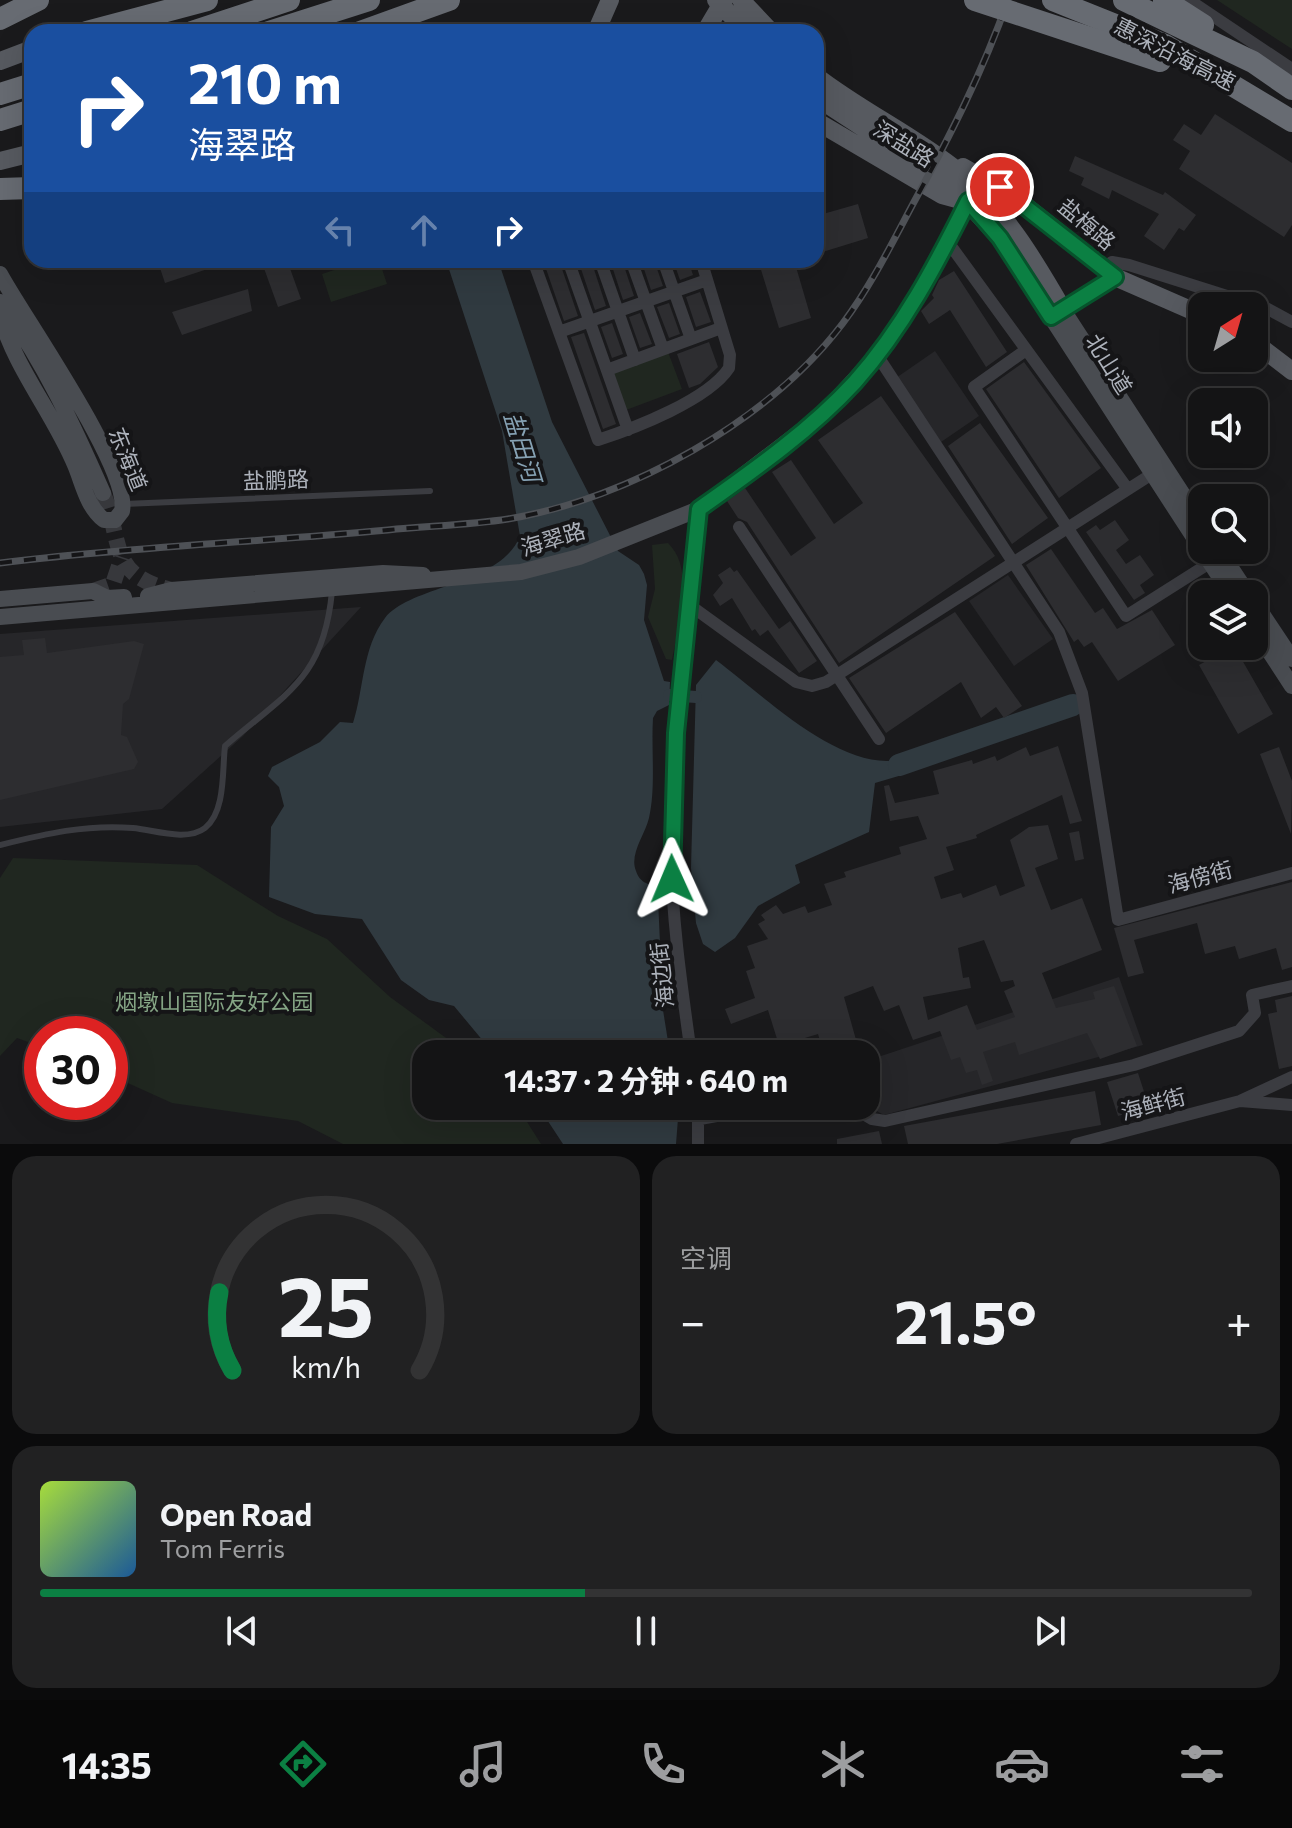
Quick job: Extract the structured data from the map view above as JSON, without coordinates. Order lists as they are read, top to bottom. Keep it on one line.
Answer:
{"streets":{"highway":["惠深沿海高速"],"main road":["深盐路","盐梅路","北山道"],"street":["东海道","海翠路","海傍街","海边街","海鲜街"],"lane":["盐鹏路"]},"crossings":[["深盐路","北山道"],["深盐路","海翠路"],["盐梅路","北山道"],["北山道","海翠路"],["东海道","盐鹏路"],["海翠路","海边街"]],"water":["盐田河"],"parks":["烟墩山国际友好公园"],"north":"top right","page":{"turn":["210 m","海翠路"],"limit":"30","trip":"14:37 · 2 分钟 · 640 m","tile":"空调","heat":["−","21.5°","+"],"song":["Open Road","Tom Ferris"],"tabs":"14:35","gauge":["25","km/h"]}}
